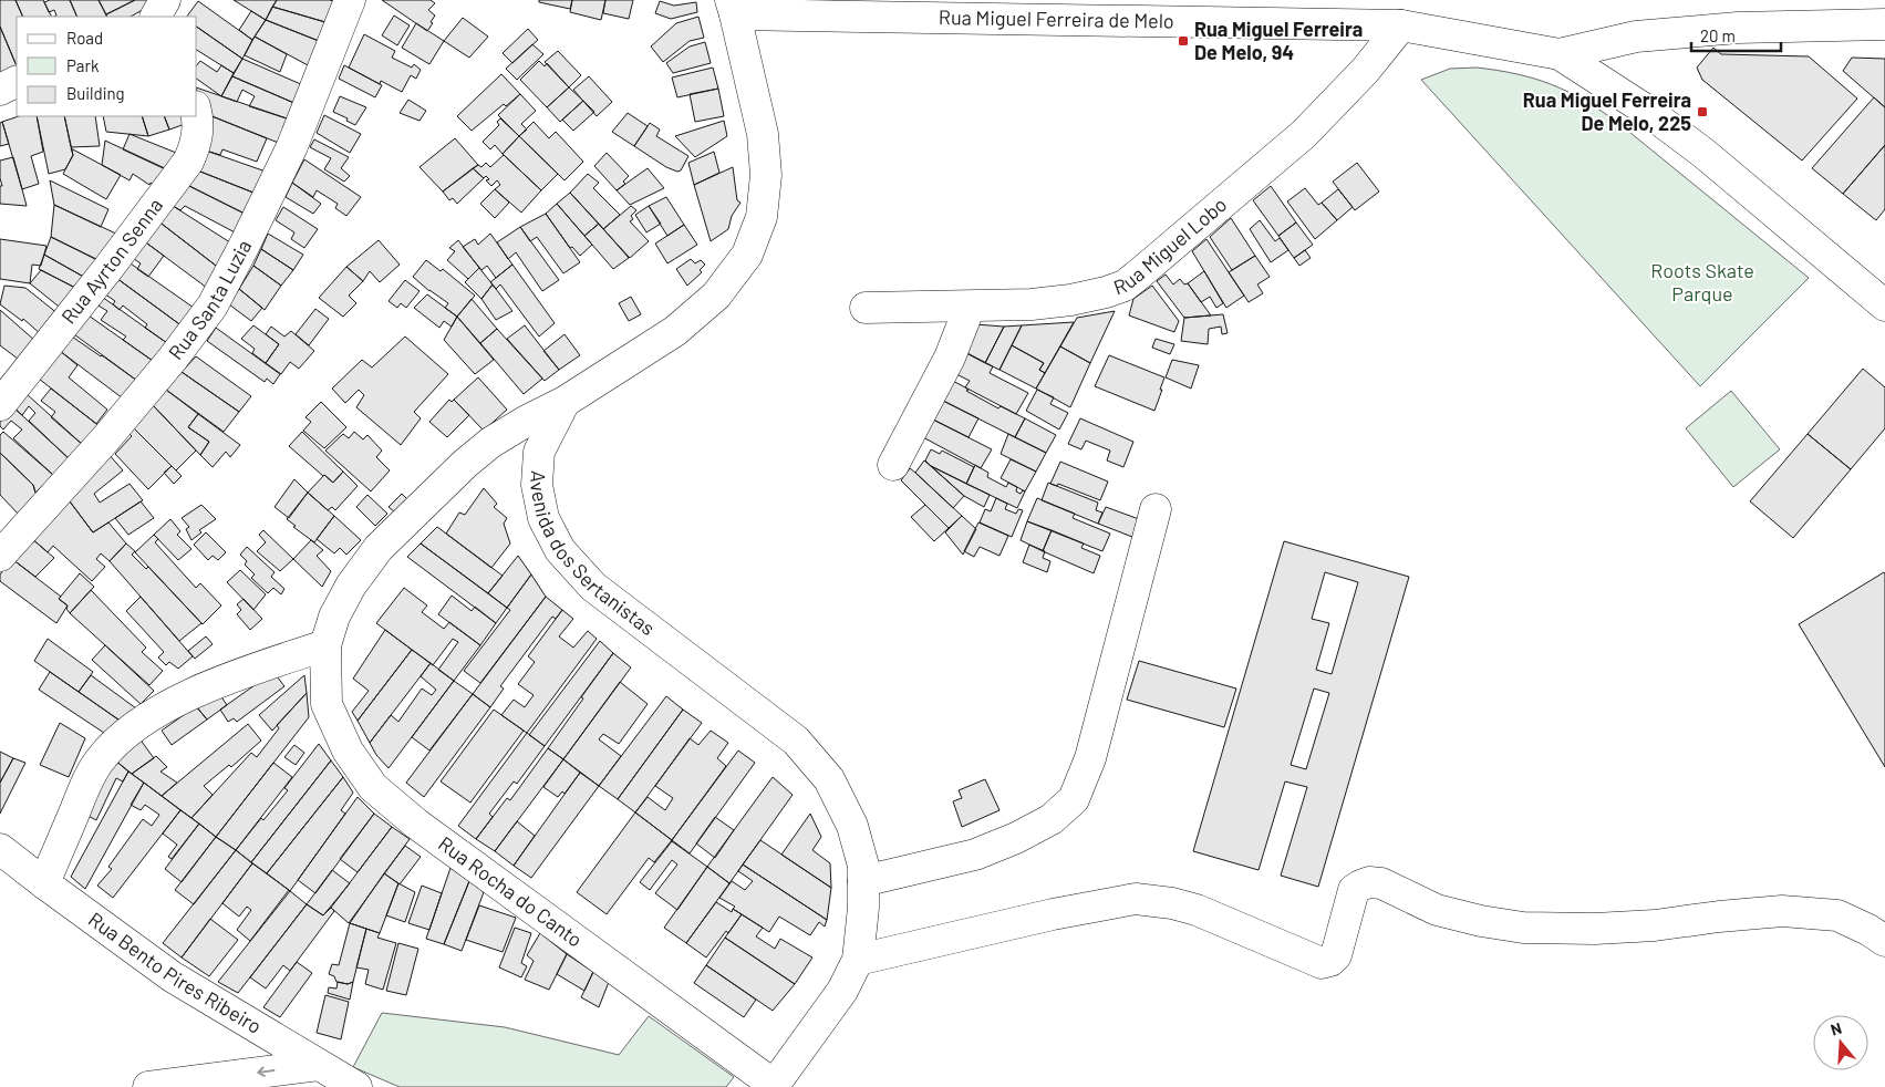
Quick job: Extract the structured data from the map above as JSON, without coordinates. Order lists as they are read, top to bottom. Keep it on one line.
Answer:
{"streets":{"street":["Rua Miguel Ferreira de Melo","Rua Miguel Lobo","Rua Ayrton Senna","Rua Santa Luzia","Avenida dos Sertanistas","Rua Rocha do Canto","Rua Bento Pires Ribeiro"]},"crossings":[["Rua Miguel Ferreira de Melo","Rua Miguel Lobo"],["Avenida dos Sertanistas","Rua Rocha do Canto"]],"parks":["Roots Skate Parque"],"places":{"transit":["Rua Miguel Ferreira De Melo, 94","Rua Miguel Ferreira De Melo, 225"]},"legend":["Road","Park","Building"],"scale_bar":"20 m","north":"top"}
